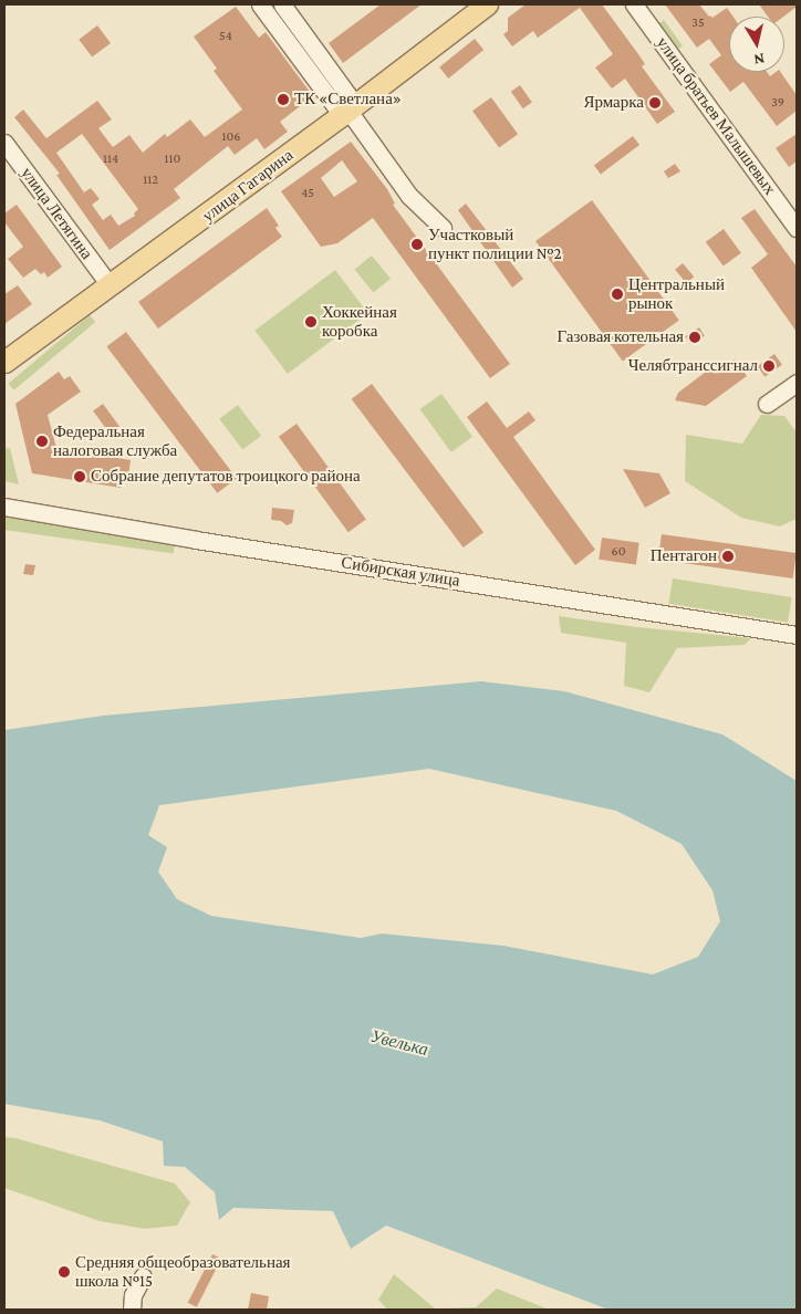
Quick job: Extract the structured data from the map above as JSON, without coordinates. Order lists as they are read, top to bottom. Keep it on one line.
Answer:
{"streets":{"main road":["улица Гагарина"],"street":["улица братьев Малышевых","улица Летягина","Сибирская улица"]},"crossings":[["улица Гагарина","улица Летягина"]],"water":["Увелька"],"places":["ТК «Светлана»","Ярмарка","Участковый пункт полиции №2","Центральный рынок","Хоккейная коробка","Газовая котельная","Челябтранссигнал","Федеральная налоговая служба","Собрание депутатов троицкого района","Пентагон","Средняя общеобразовательная школа №15"],"house_numbers":["35","54","39","106","114","110","112","45","60"],"north":"bottom"}
